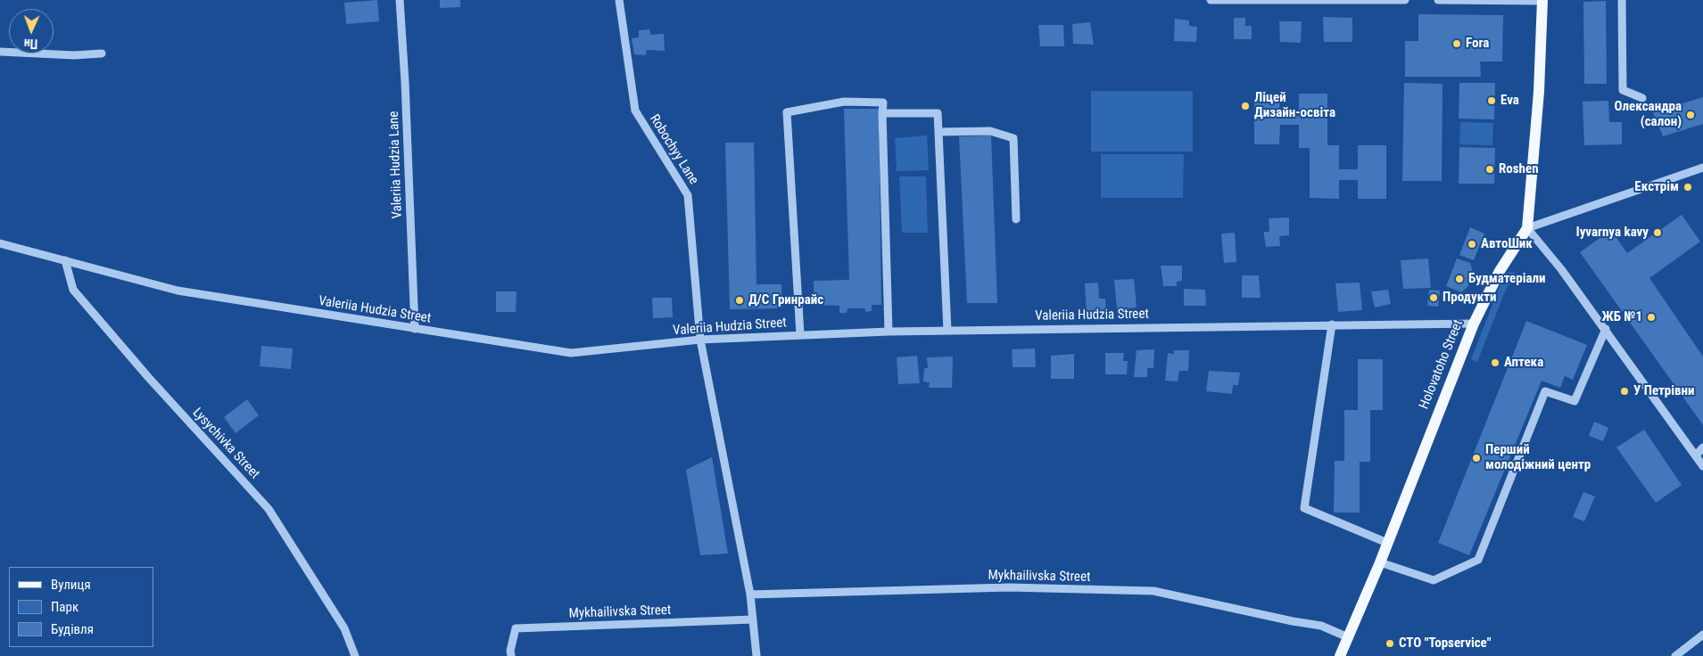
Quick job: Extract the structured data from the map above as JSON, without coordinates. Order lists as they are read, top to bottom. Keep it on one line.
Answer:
{"streets":{"main road":["Holovatoho Street"],"street":["Robochyy Lane","Valeriia Hudzia Lane","Valeriia Hudzia Street","Lysychivka Street","Mykhailivska Street"]},"crossings":[["Robochyy Lane","Valeriia Hudzia Street"],["Robochyy Lane","Mykhailivska Street"],["Valeriia Hudzia Lane","Valeriia Hudzia Street"],["Valeriia Hudzia Street","Holovatoho Street"],["Valeriia Hudzia Street","Lysychivka Street"],["Holovatoho Street","Mykhailivska Street"]],"places":["Fora","Eva","Ліцей Дизайн-освіта","Олександра (салон)","Roshen","Екстрім","lyvarnya kavy","АвтоШик","Будматеріали","Продукти","Д/С Гринрайс","ЖБ №1","Аптека","У Петрівни","Перший молодіжний центр","СТО \"Topservice\""],"legend":["Вулиця","Парк","Будівля"],"north":"bottom"}
